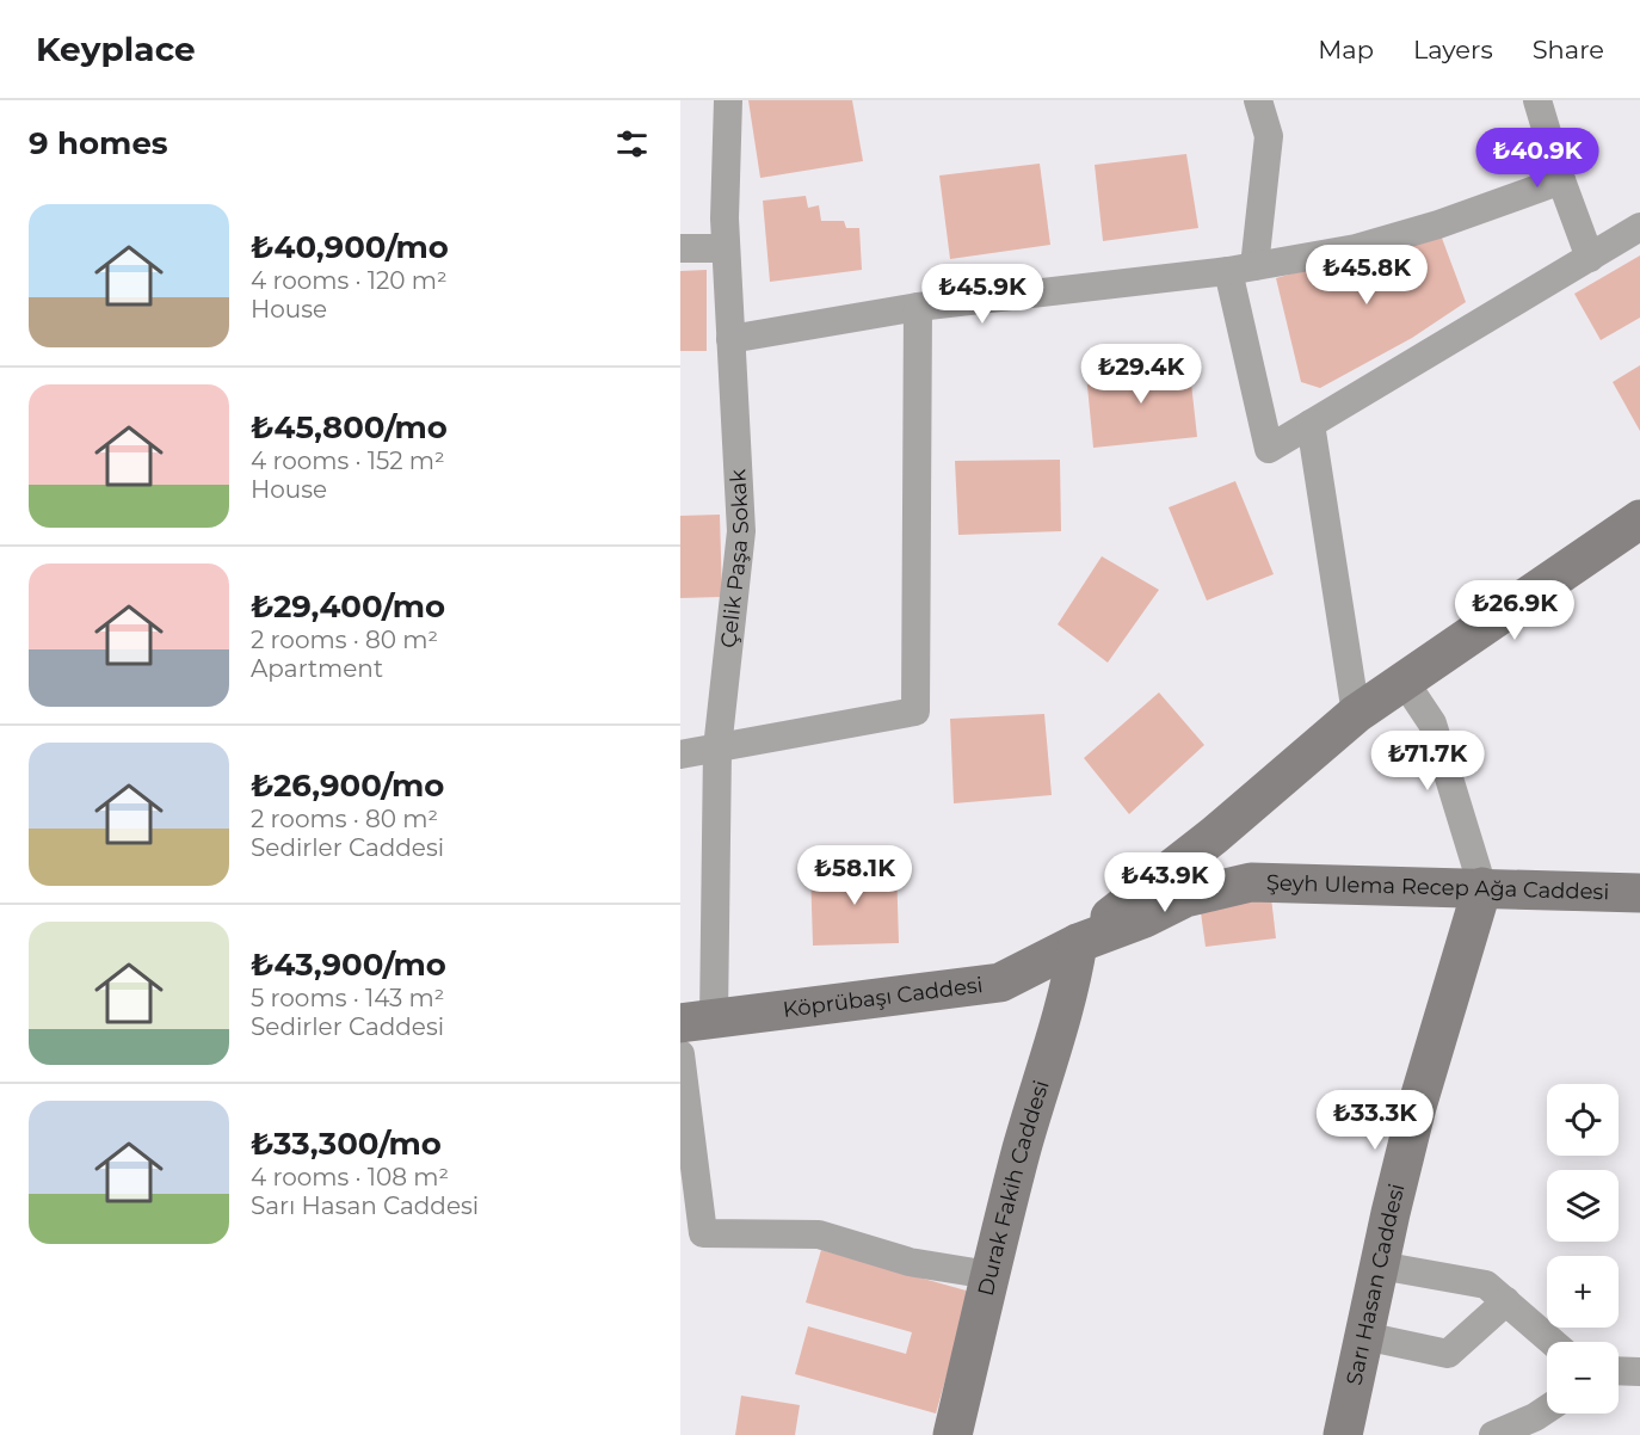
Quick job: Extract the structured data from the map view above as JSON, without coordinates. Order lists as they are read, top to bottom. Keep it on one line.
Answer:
{"streets":{"street":["Çelik Paşa Sokak","Şeyh Ulema Recep Ağa Caddesi","Köprübaşı Caddesi","Durak Fakih Caddesi","Sarı Hasan Caddesi"]},"crossings":[["Çelik Paşa Sokak","Köprübaşı Caddesi"],["Şeyh Ulema Recep Ağa Caddesi","Sarı Hasan Caddesi"],["Köprübaşı Caddesi","Durak Fakih Caddesi"]],"page":{"header":"Keyplace","nav":["Map","Layers","Share"],"heading":"9 homes","price":["₺40.9K","₺45.8K","₺45.9K","₺29.4K","₺26.9K","₺71.7K","₺58.1K","₺43.9K","₺33.3K"],"list":[{"name":"₺40,900/mo","note":"4 rooms · 120 m² · House"},{"name":"₺45,800/mo","note":"4 rooms · 152 m² · House"},{"name":"₺29,400/mo","note":"2 rooms · 80 m² · Apartment"},{"name":"₺26,900/mo","note":"2 rooms · 80 m² · Sedirler Caddesi"},{"name":"₺43,900/mo","note":"5 rooms · 143 m² · Sedirler Caddesi"},{"name":"₺33,300/mo","note":"4 rooms · 108 m² · Sarı Hasan Caddesi"}],"map_buttons":["+","−"]}}
